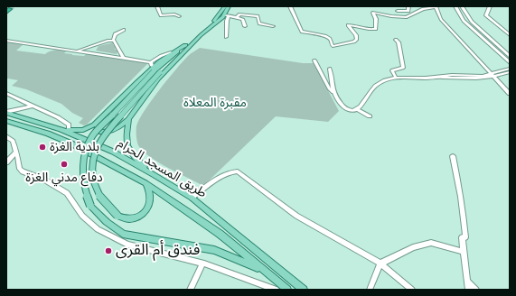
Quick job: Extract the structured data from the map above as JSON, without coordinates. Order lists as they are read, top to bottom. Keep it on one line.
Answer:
{"streets":{"main road":["طريق المسجد الحرام"]},"parks":["مقبرة المعلاة"],"places":["بلدية الغزة","دفاع مدني الغزة","فندق أم القرى"]}
